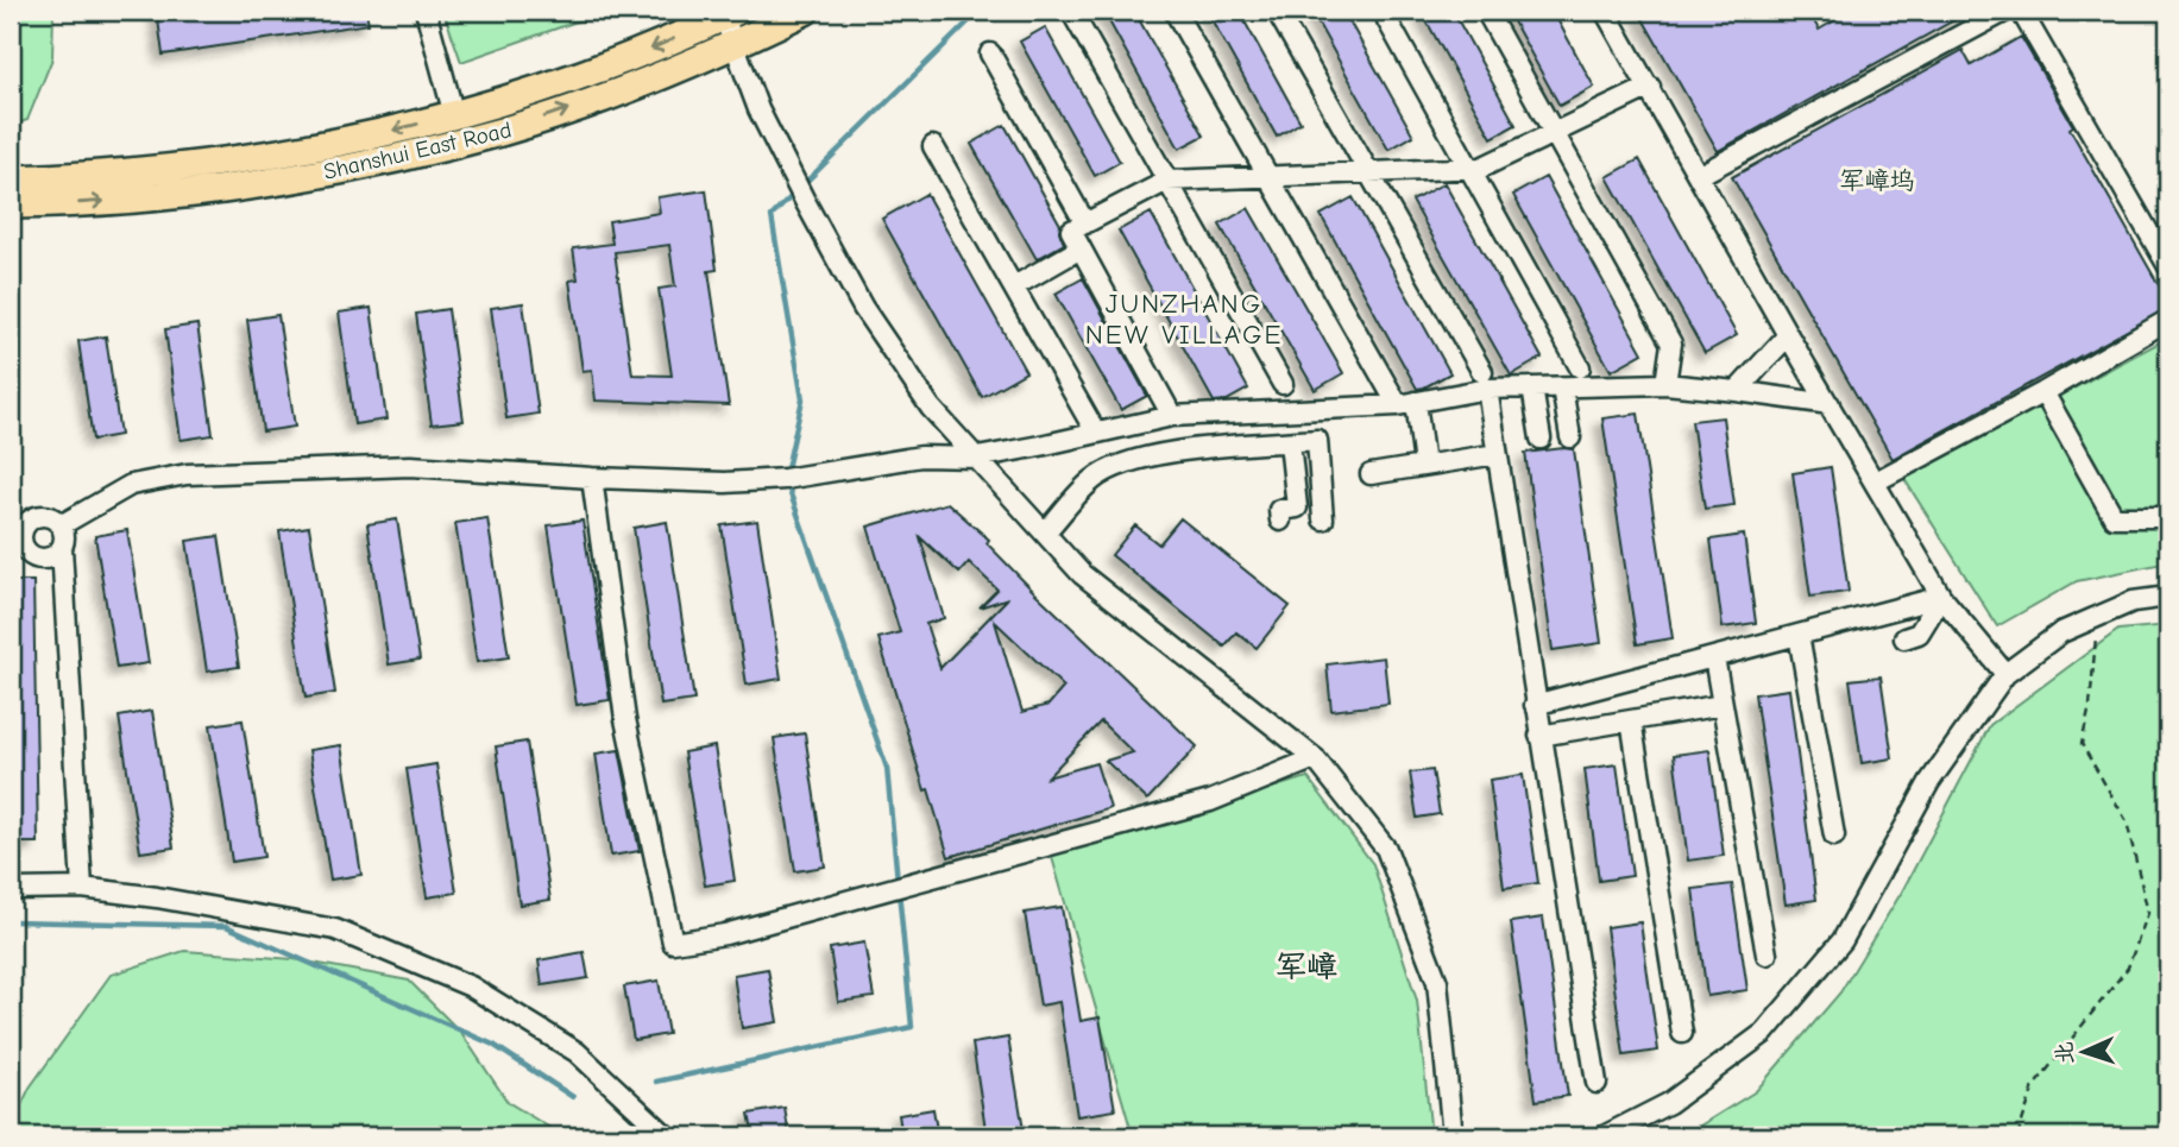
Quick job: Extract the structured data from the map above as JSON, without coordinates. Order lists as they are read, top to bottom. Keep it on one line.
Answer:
{"streets":{"highway":["Shanshui East Road"]},"districts":["军嶂坞","JUNZHANG NEW VILLAGE","军嶂"],"north":"left"}
